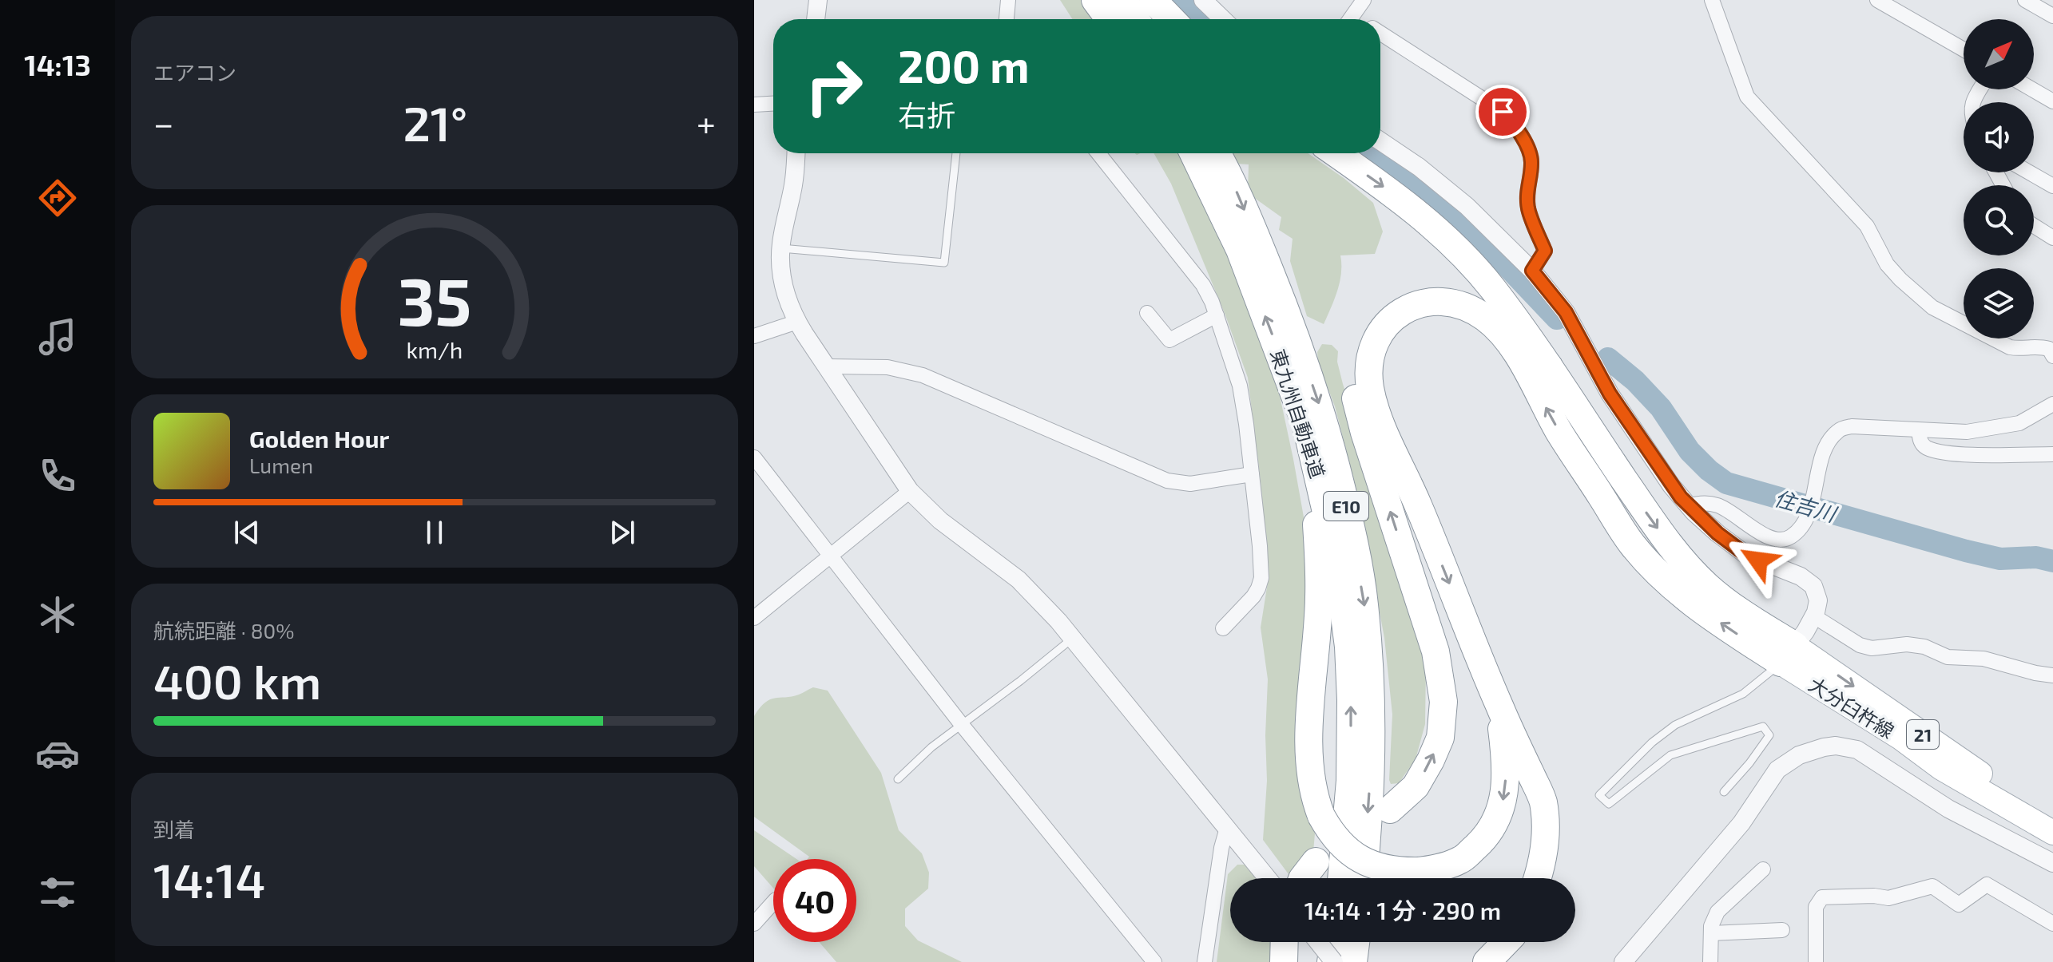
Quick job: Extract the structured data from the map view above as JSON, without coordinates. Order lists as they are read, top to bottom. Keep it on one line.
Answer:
{"streets":{"highway":["東九州自動車道","E10"],"main road":["大分臼杵線","21"]},"water":["住吉川"],"north":"top right","page":{"tabs":"14:13","tile":["エアコン",["航続距離 · 80%","400 km"],["到着","14:14"]],"turn":["200 m","右折"],"heat":["−","21°","+"],"song":["Golden Hour","Lumen"],"limit":"40","trip":"14:14 · 1 分 · 290 m","gauge":["35","km/h"]}}
